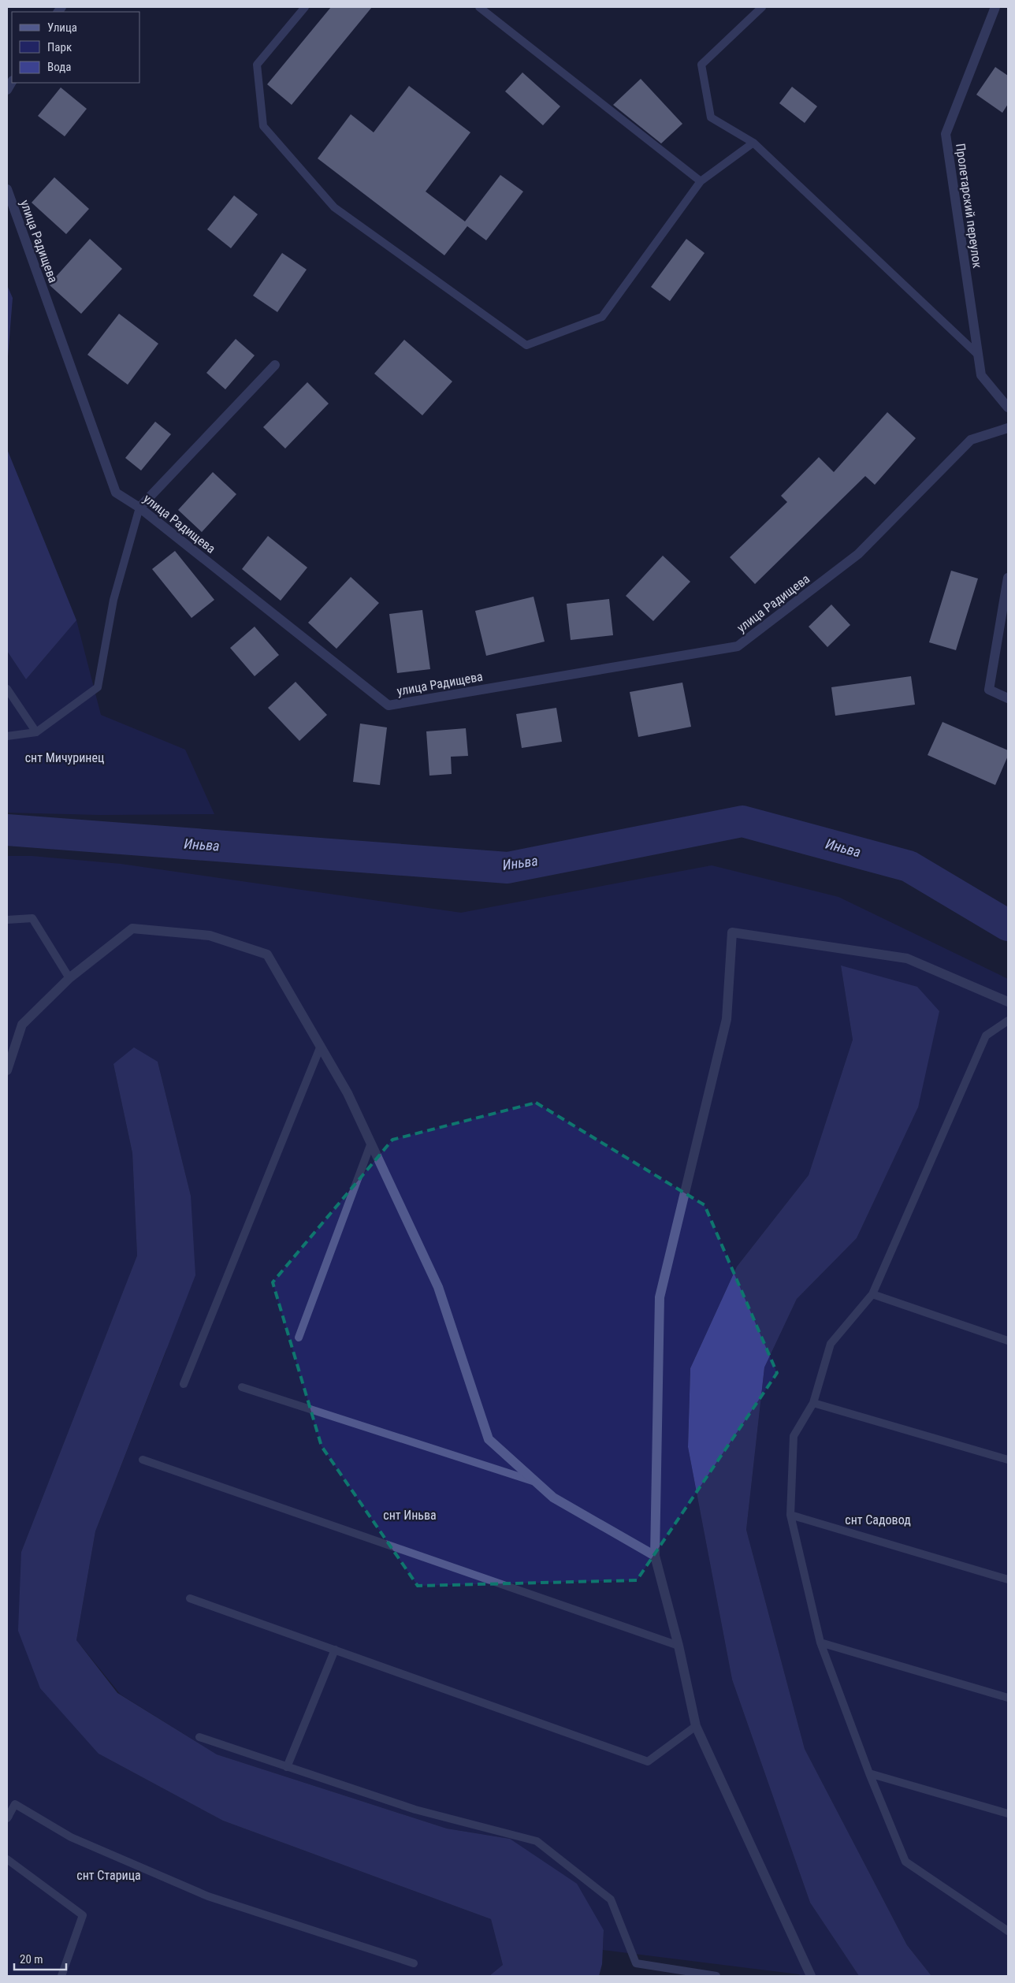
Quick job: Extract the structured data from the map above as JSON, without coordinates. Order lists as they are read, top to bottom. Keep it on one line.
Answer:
{"streets":{"street":["Пролетарский переулок","улица Радищева"]},"water":["Иньва"],"parks":["снт Мичуринец","снт Иньва","снт Садовод","снт Старица"],"legend":["Улица","Парк","Вода"],"scale_bar":"20 m"}
